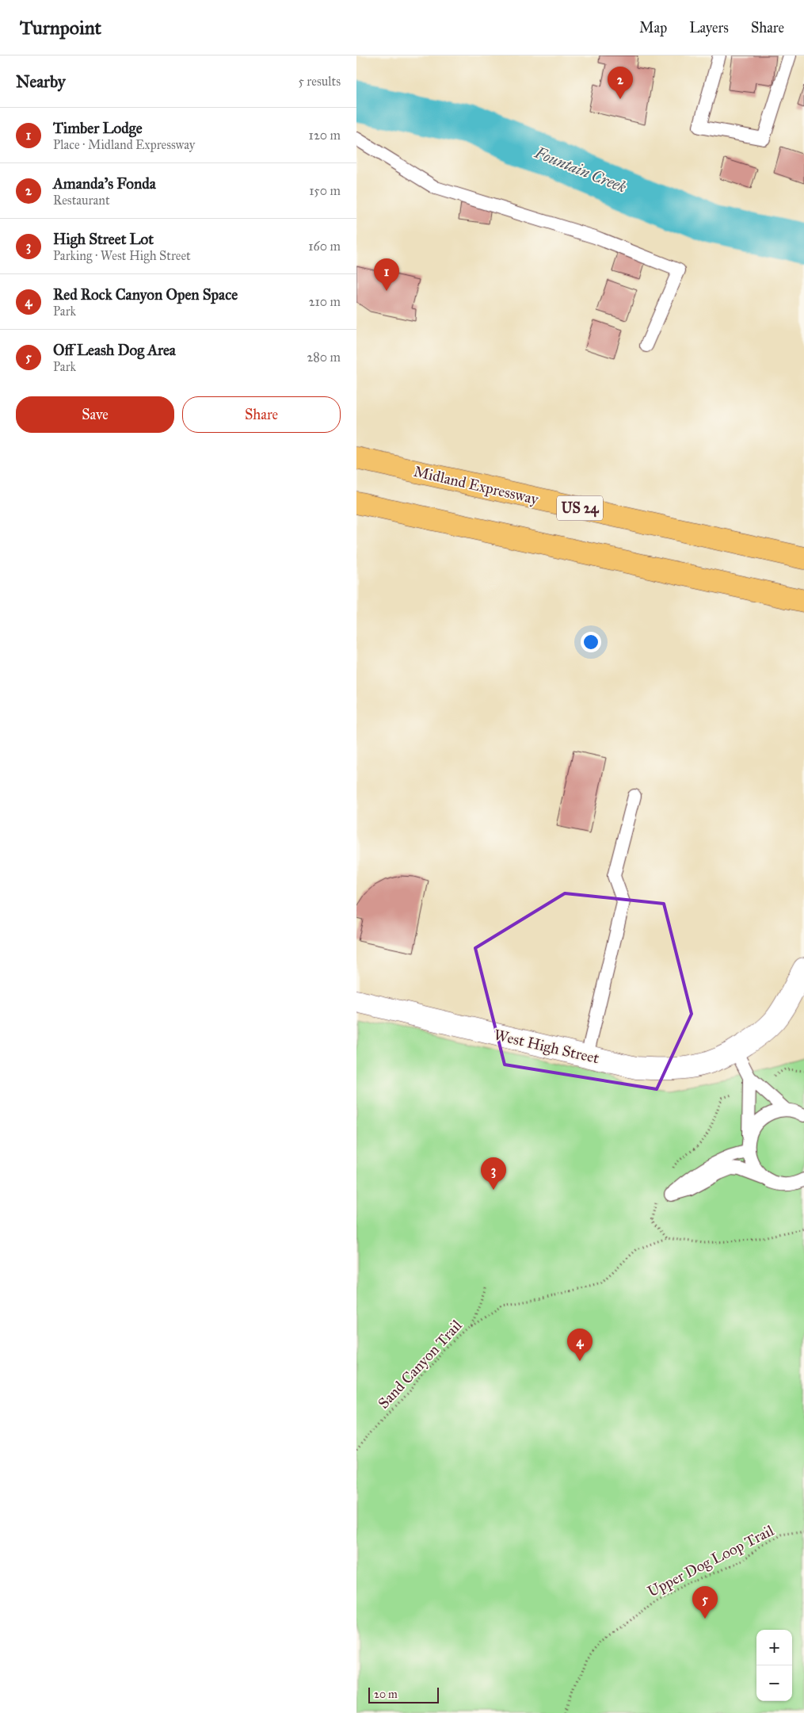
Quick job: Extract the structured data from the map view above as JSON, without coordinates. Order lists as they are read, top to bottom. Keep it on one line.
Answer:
{"streets":{"highway":["Midland Expressway","US 24"],"street":["West High Street"],"path":["Sand Canyon Trail","Upper Dog Loop Trail"]},"water":["Fountain Creek"],"scale_bar":"20 m","page":{"header":"Turnpoint","nav":["Map","Layers","Share"],"heading":["Nearby","5 results"],"pins":["2","1","3","4","5"],"list":[{"mark":"1","name":"Timber Lodge","note":"Place · Midland Expressway","value":"120 m"},{"mark":"2","name":"Amanda's Fonda","note":"Restaurant","value":"150 m"},{"mark":"3","name":"High Street Lot","note":"Parking · West High Street","value":"160 m"},{"mark":"4","name":"Red Rock Canyon Open Space","note":"Park","value":"210 m"},{"mark":"5","name":"Off Leash Dog Area","note":"Park","value":"280 m"}],"buttons":["Save","Share"],"map_buttons":["+","−"],"scale":"20 m"}}
